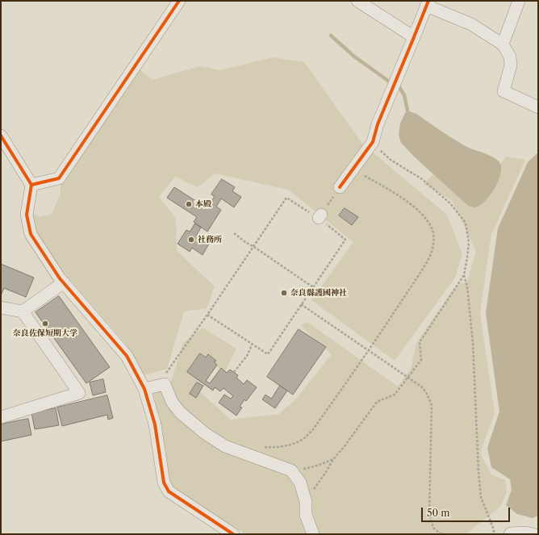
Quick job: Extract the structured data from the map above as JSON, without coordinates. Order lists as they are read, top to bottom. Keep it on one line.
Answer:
{"places":["本殿","社務所","奈良縣護國神社","奈良佐保短期大学"],"scale_bar":"50 m"}
